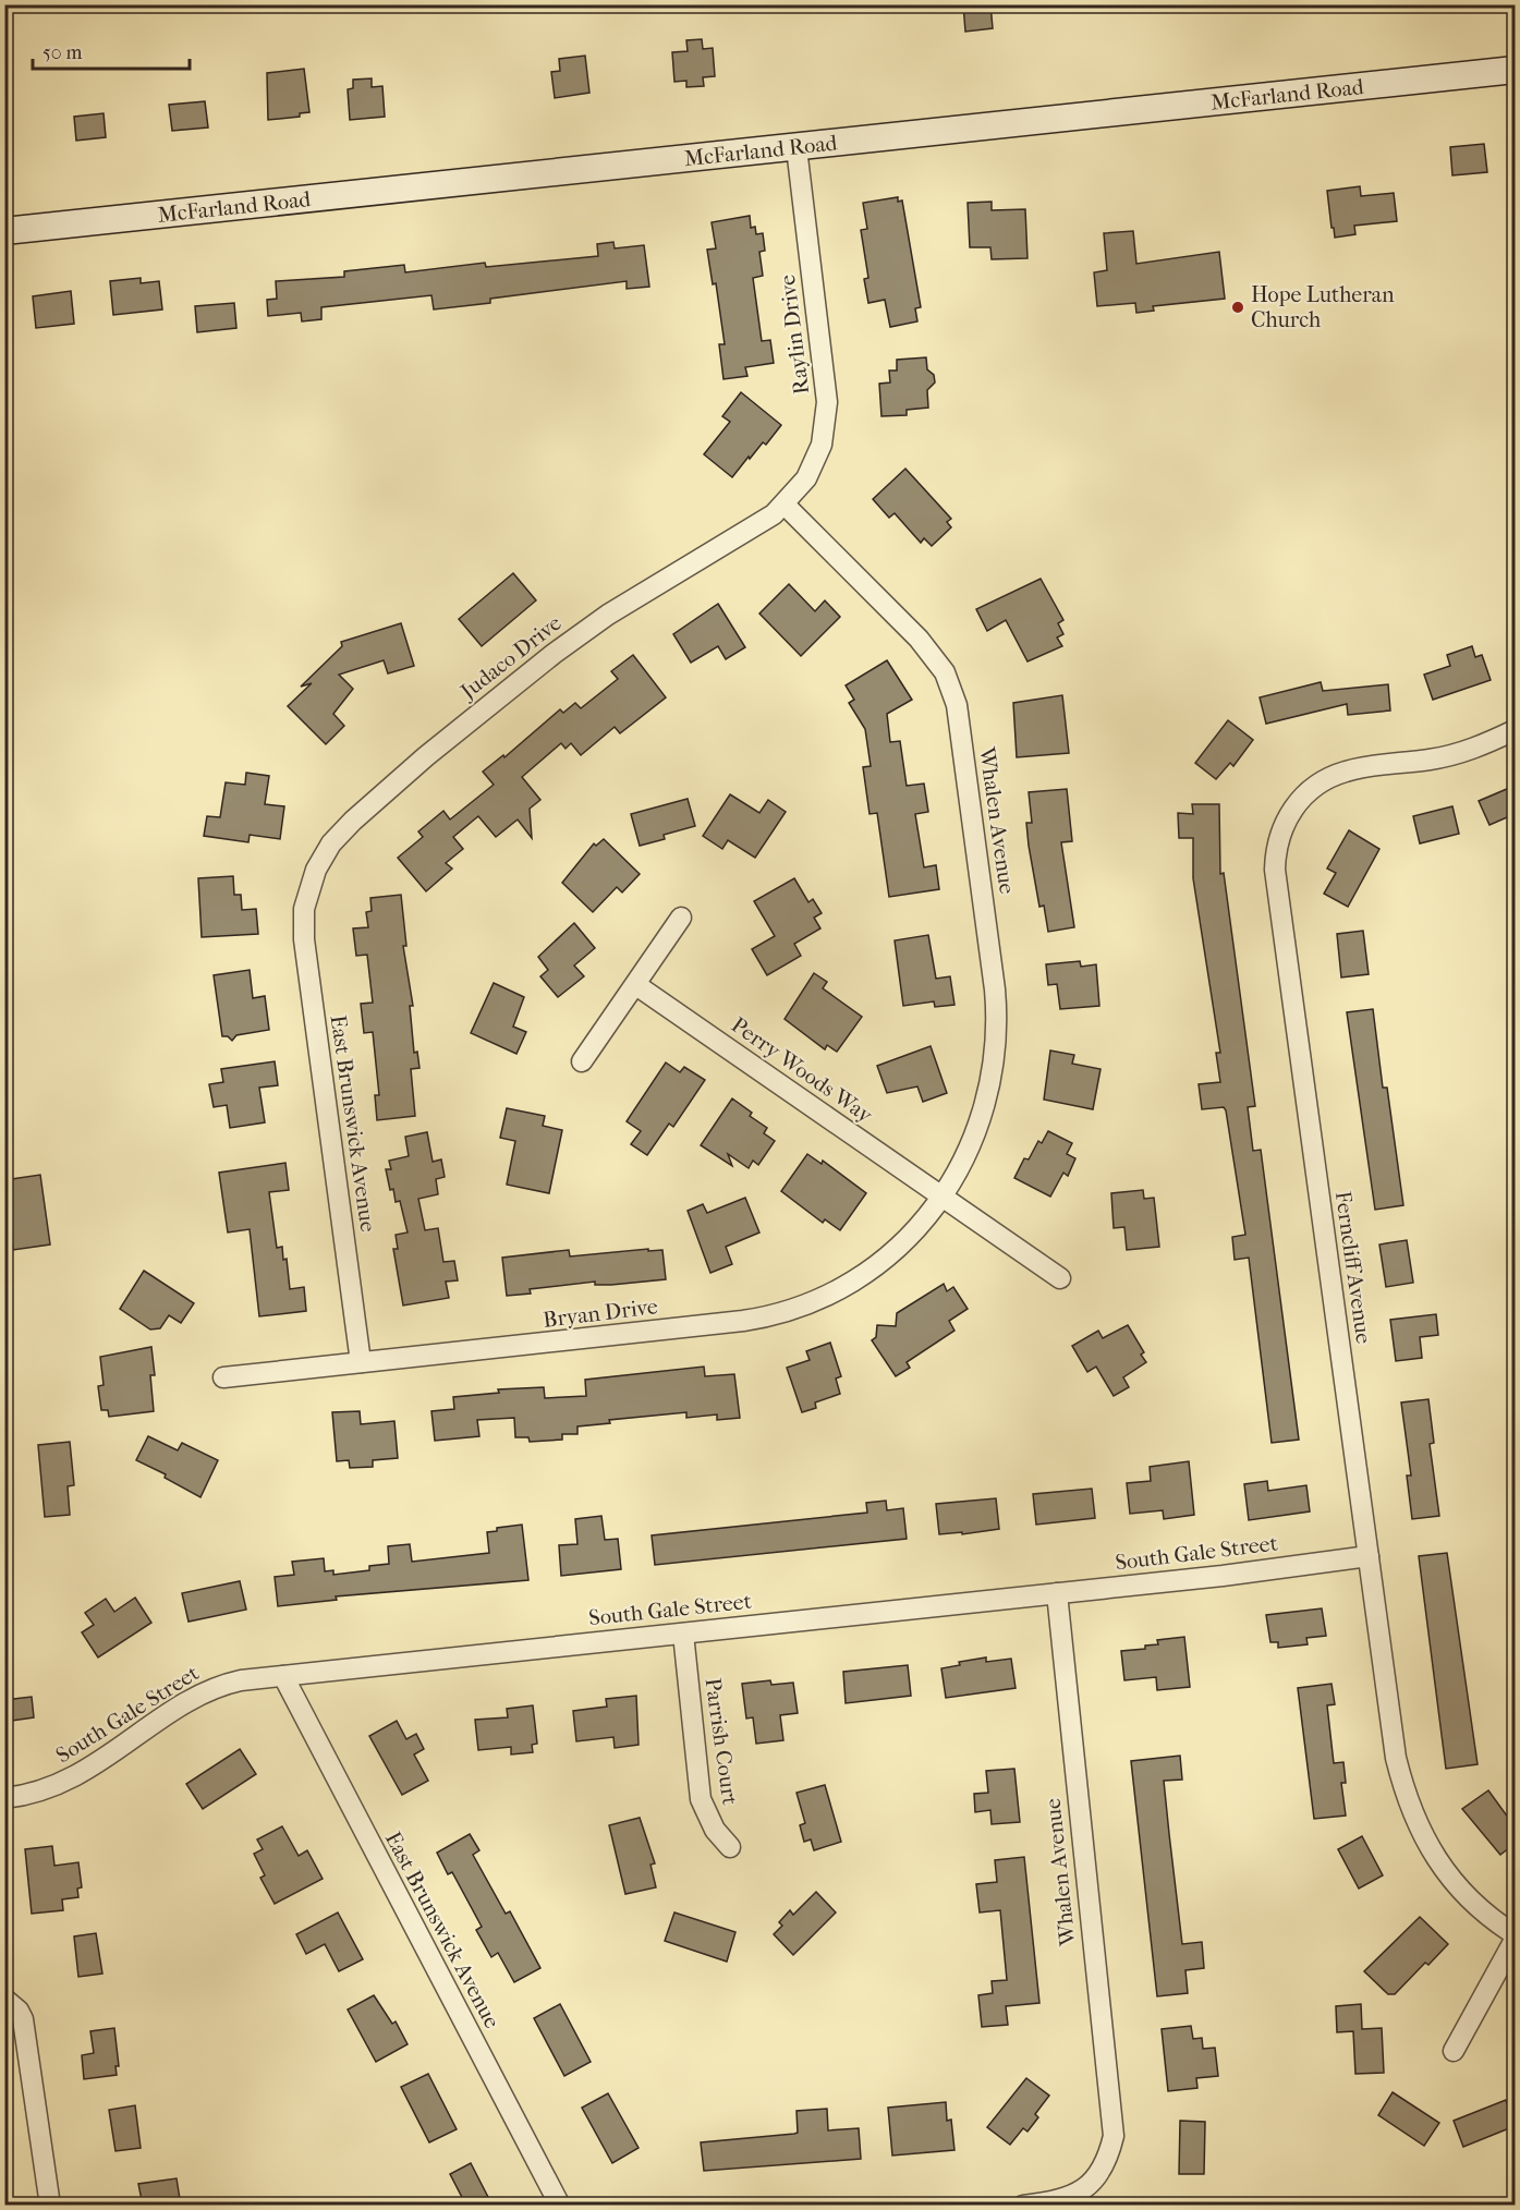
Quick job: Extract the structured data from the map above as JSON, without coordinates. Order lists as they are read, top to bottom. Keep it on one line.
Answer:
{"streets":{"street":["McFarland Road","Raylin Drive","Judaco Drive","Whalen Avenue","Perry Woods Way","East Brunswick Avenue","Ferncliff Avenue","Bryan Drive","South Gale Street","Parrish Court"]},"crossings":[["McFarland Road","Raylin Drive"],["Raylin Drive","Judaco Drive"],["Raylin Drive","Whalen Avenue"],["Judaco Drive","Whalen Avenue"],["Judaco Drive","East Brunswick Avenue"],["Whalen Avenue","Perry Woods Way"],["Whalen Avenue","Bryan Drive"],["Whalen Avenue","South Gale Street"],["Perry Woods Way","Bryan Drive"],["East Brunswick Avenue","Bryan Drive"],["East Brunswick Avenue","South Gale Street"],["Ferncliff Avenue","South Gale Street"],["South Gale Street","Parrish Court"]],"places":["Hope Lutheran Church"],"scale_bar":"50 m"}
